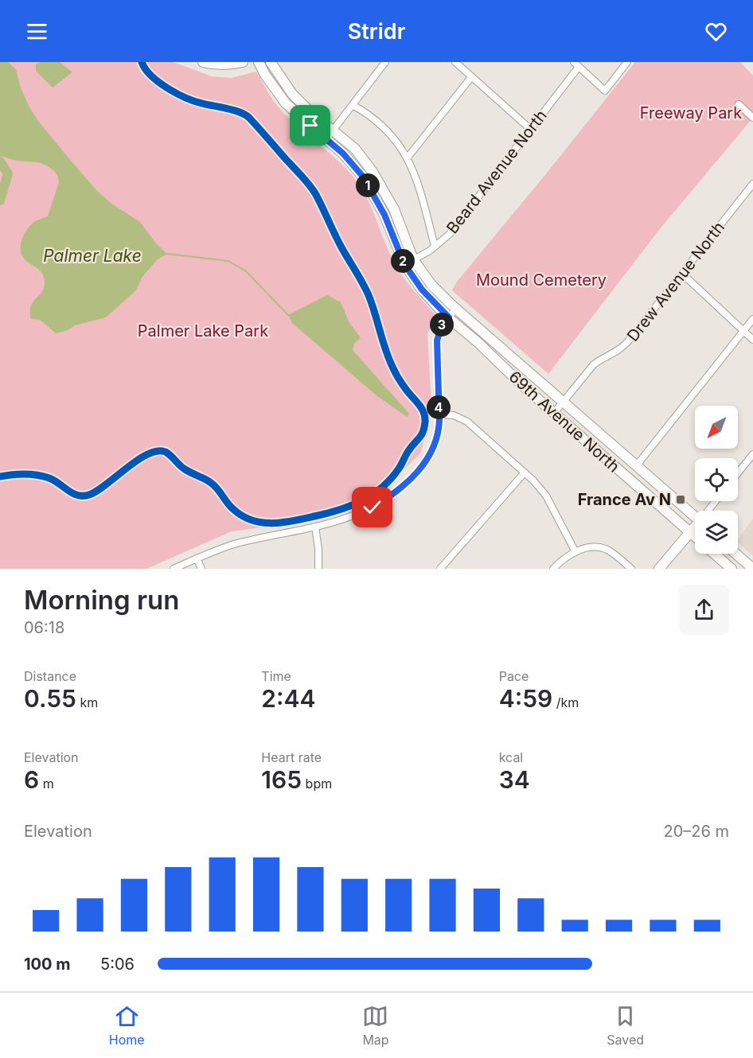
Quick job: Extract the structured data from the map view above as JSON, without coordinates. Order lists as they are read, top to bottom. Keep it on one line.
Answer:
{"streets":{"street":["Beard Avenue North","Drew Avenue North","69th Avenue North"]},"crossings":[["Beard Avenue North","69th Avenue North"],["Drew Avenue North","69th Avenue North"]],"water":["Palmer Lake"],"parks":["Freeway Park","Mound Cemetery","Palmer Lake Park"],"places":{"transit":["France Av N"]},"north":"bottom left","page":{"header":"Stridr","pins":["1","2","3","4"],"heading":["Morning run","06:18"],"stats":[["Distance","0.55 km"],["Time","2:44"],["Pace","4:59 /km"],["Elevation","6 m"],["Heart rate","165 bpm"],["kcal","34"]],"chart":["Elevation","20–26 m"],"list":[{"name":"100 m","note":"5:06"}],"tabs":["Home","Map","Saved"]}}
